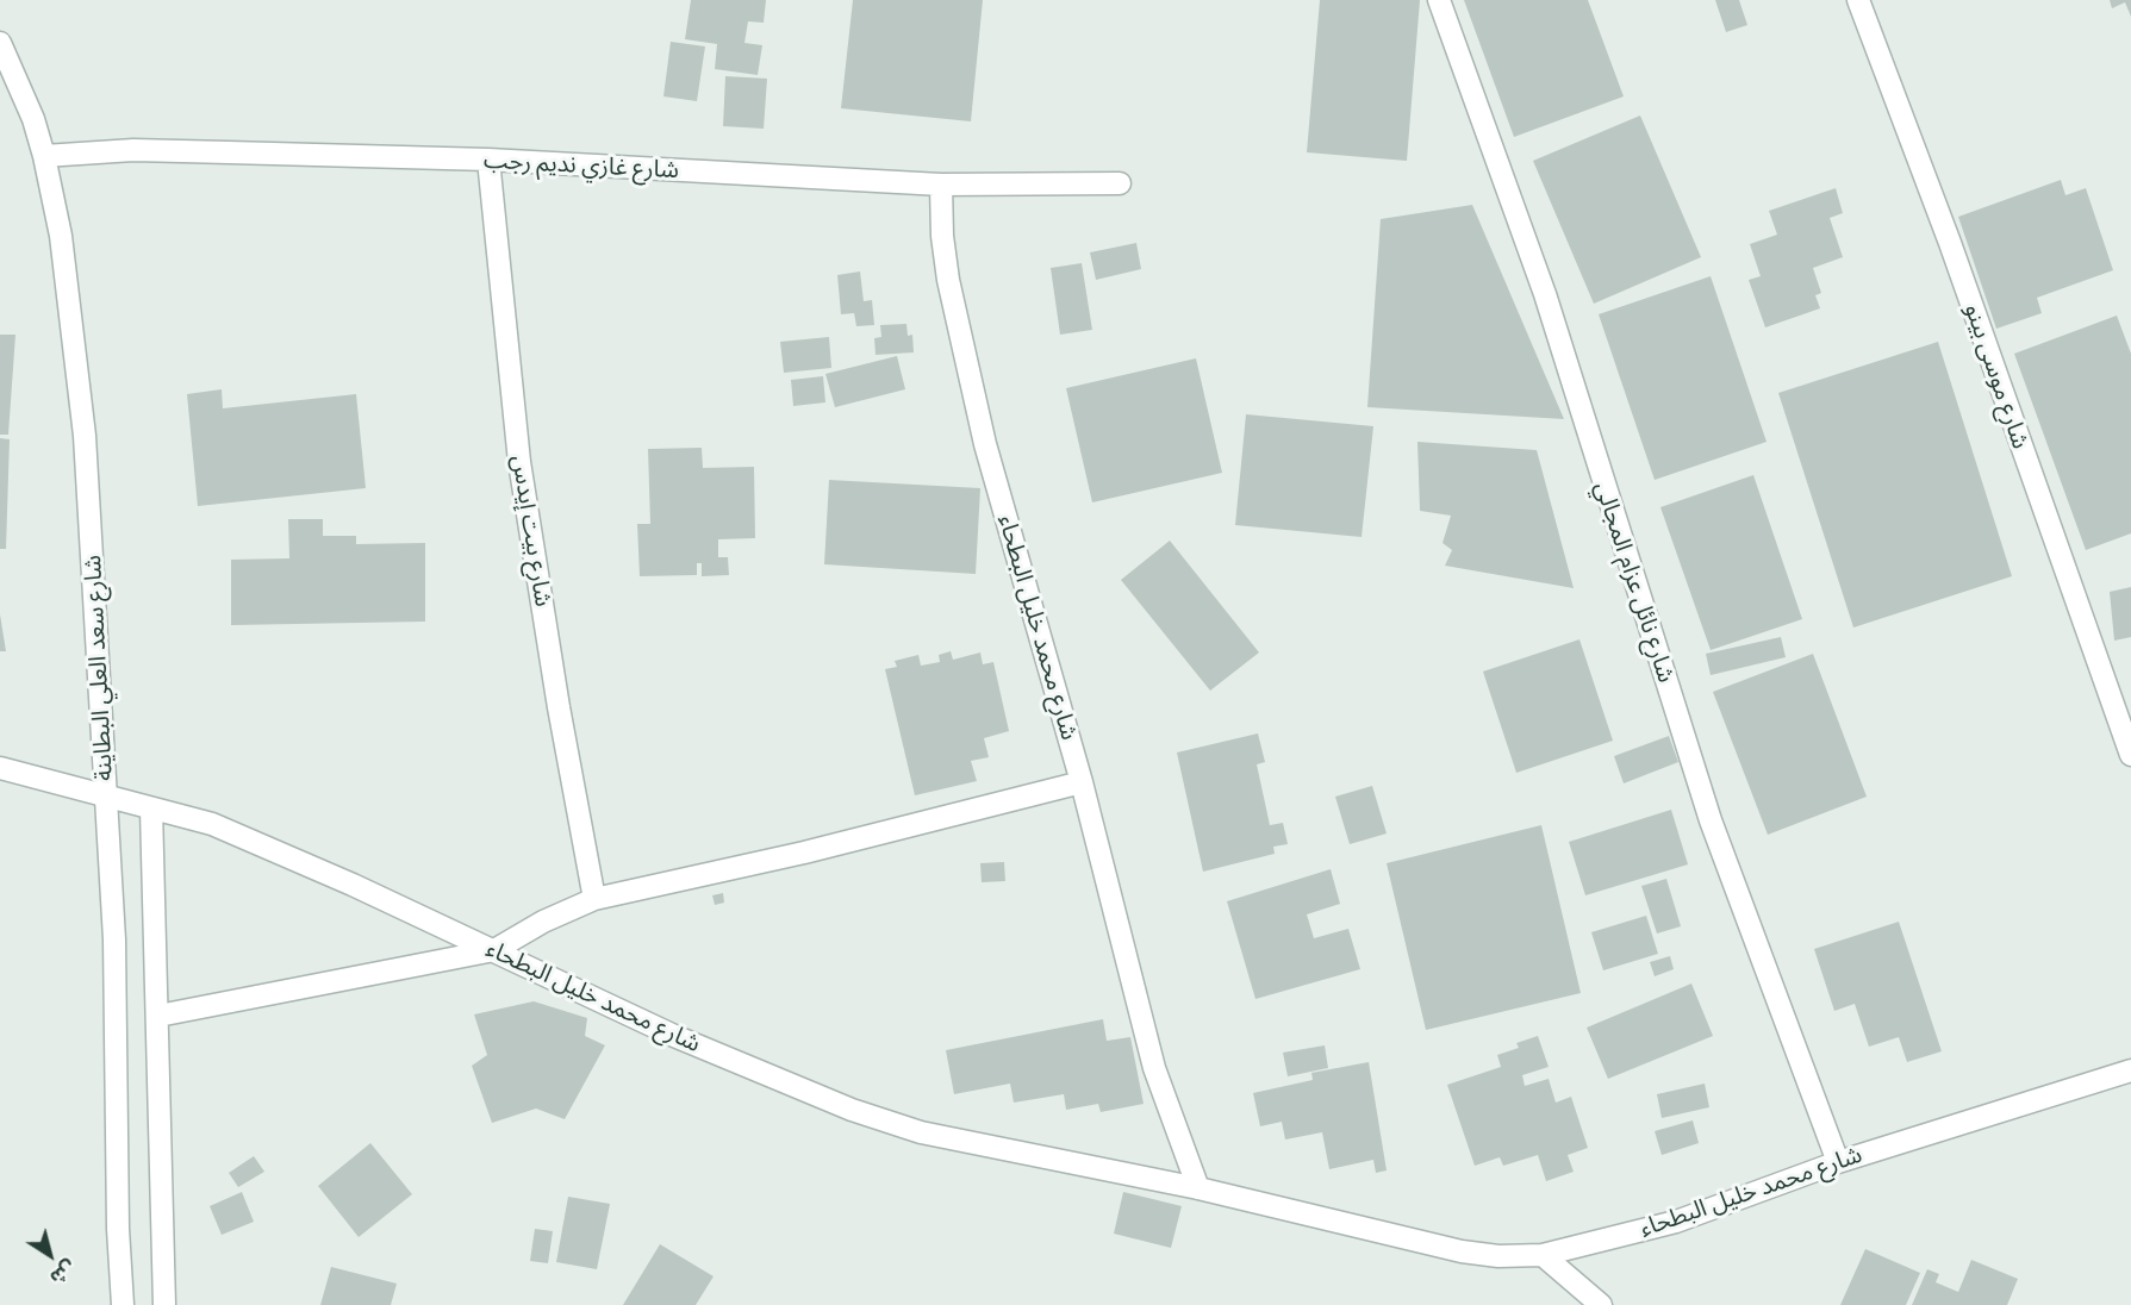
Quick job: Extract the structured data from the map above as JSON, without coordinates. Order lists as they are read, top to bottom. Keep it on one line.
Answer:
{"streets":{"street":["شارع غازي نديم رجب","شارع موسى بينو","شارع بيت إيدس","شارع نائل عزام المجالي","شارع محمد خليل البطحاء","شارع سعد العلي البطاينة"]},"crossings":[["شارع غازي نديم رجب","شارع بيت إيدس"],["شارع غازي نديم رجب","شارع محمد خليل البطحاء"],["شارع غازي نديم رجب","شارع سعد العلي البطاينة"],["شارع نائل عزام المجالي","شارع محمد خليل البطحاء"],["شارع محمد خليل البطحاء","شارع سعد العلي البطاينة"]],"north":"bottom right"}
